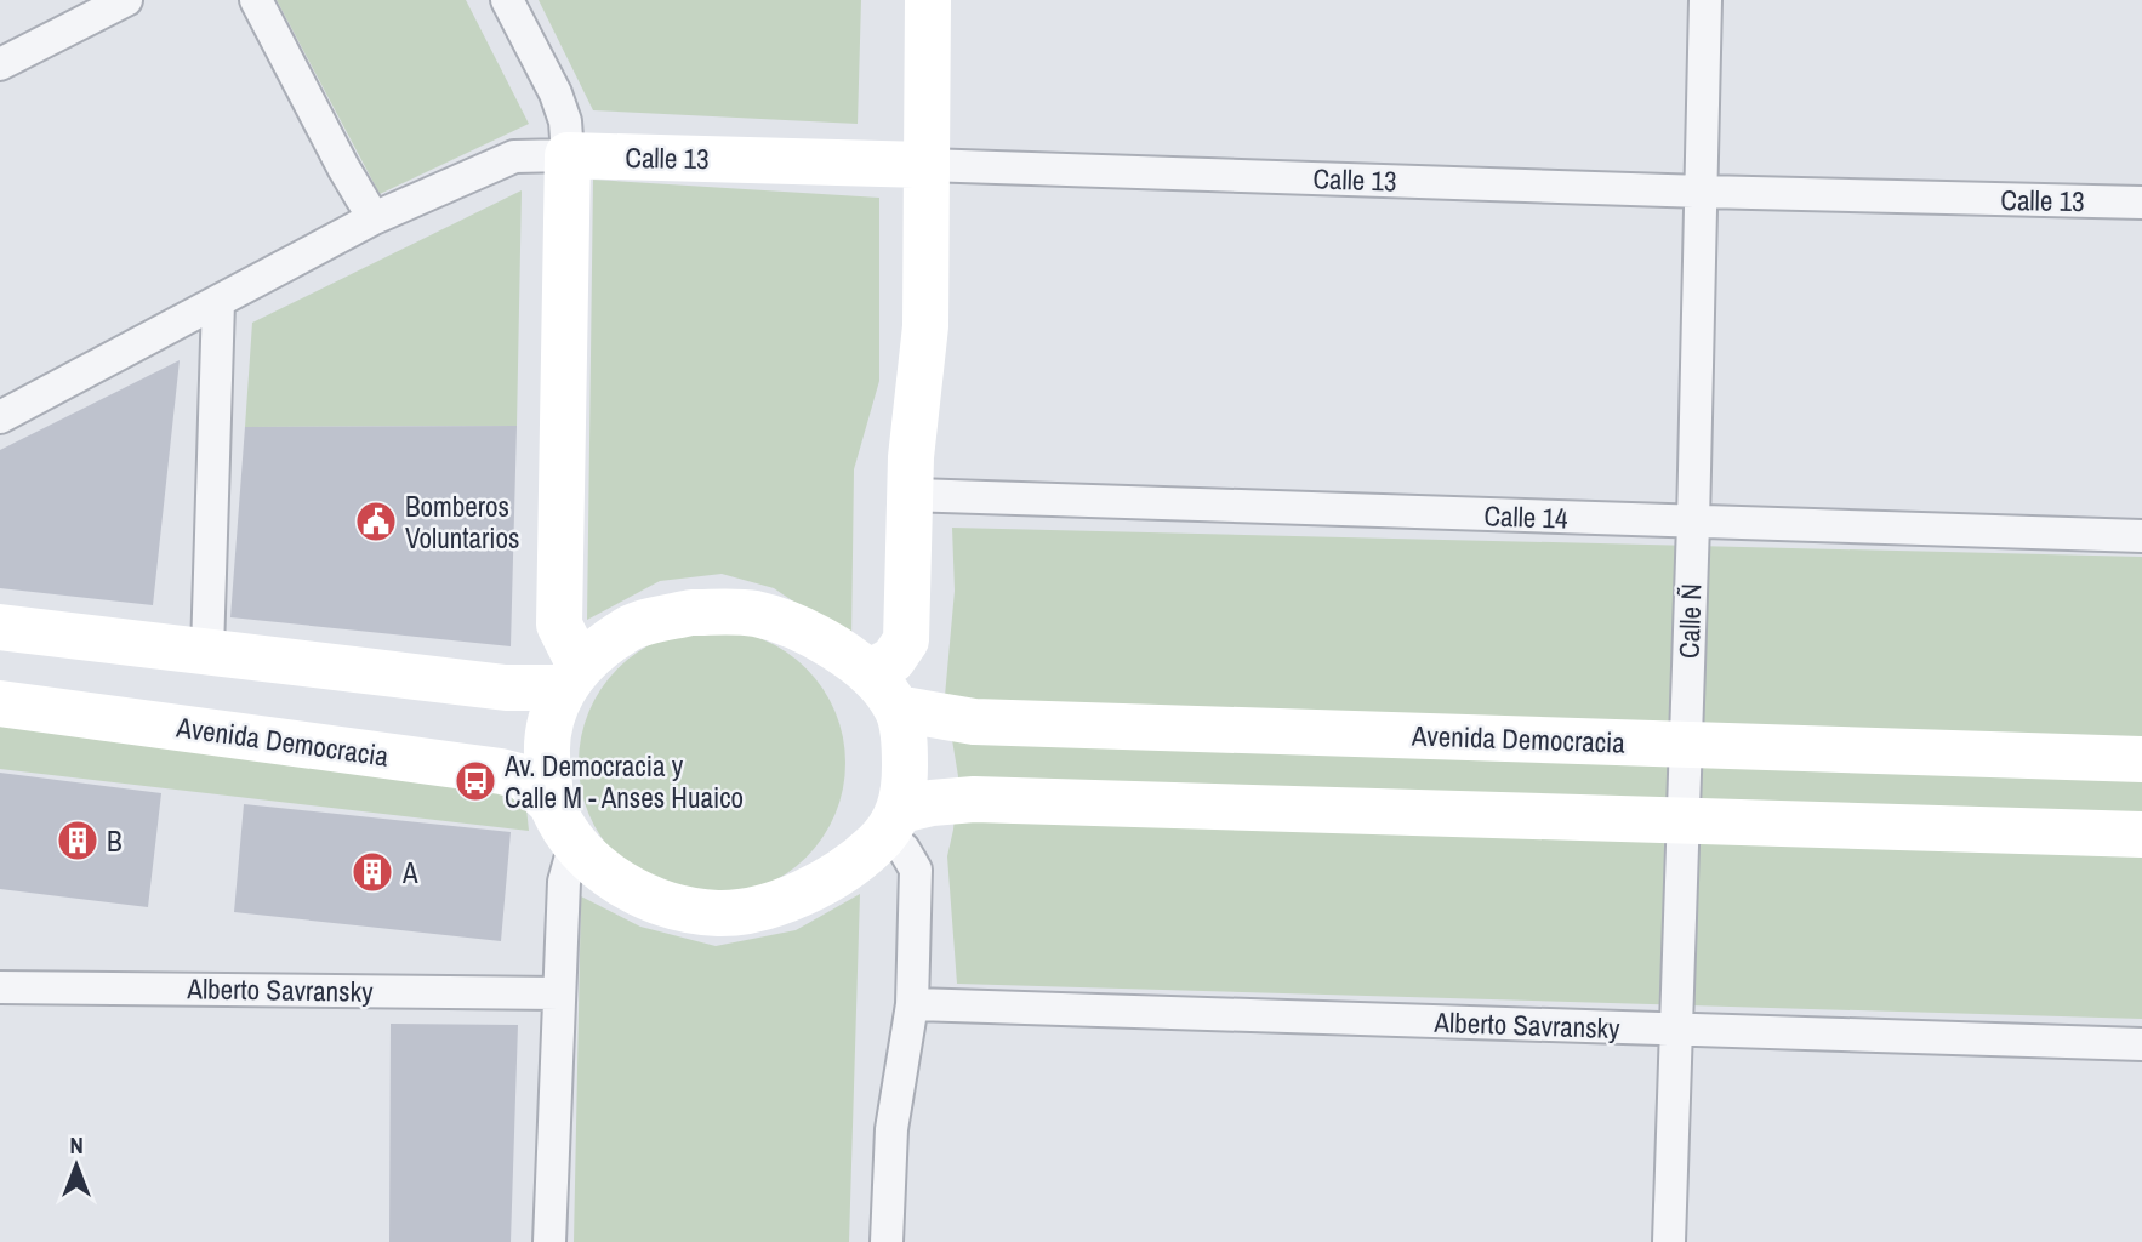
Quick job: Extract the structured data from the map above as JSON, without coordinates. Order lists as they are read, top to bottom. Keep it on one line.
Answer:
{"streets":{"main road":["Calle 13","Avenida Democracia"],"street":["Calle 14","Calle Ñ","Alberto Savransky"]},"crossings":[["Calle 13","Calle Ñ"],["Calle 14","Calle Ñ"],["Calle Ñ","Avenida Democracia"],["Calle Ñ","Alberto Savransky"]],"places":{"public building":["Bomberos Voluntarios"],"bus stop":["Av. Democracia y Calle M - Anses Huaico"],"building":["B","A"]},"north":"top"}
